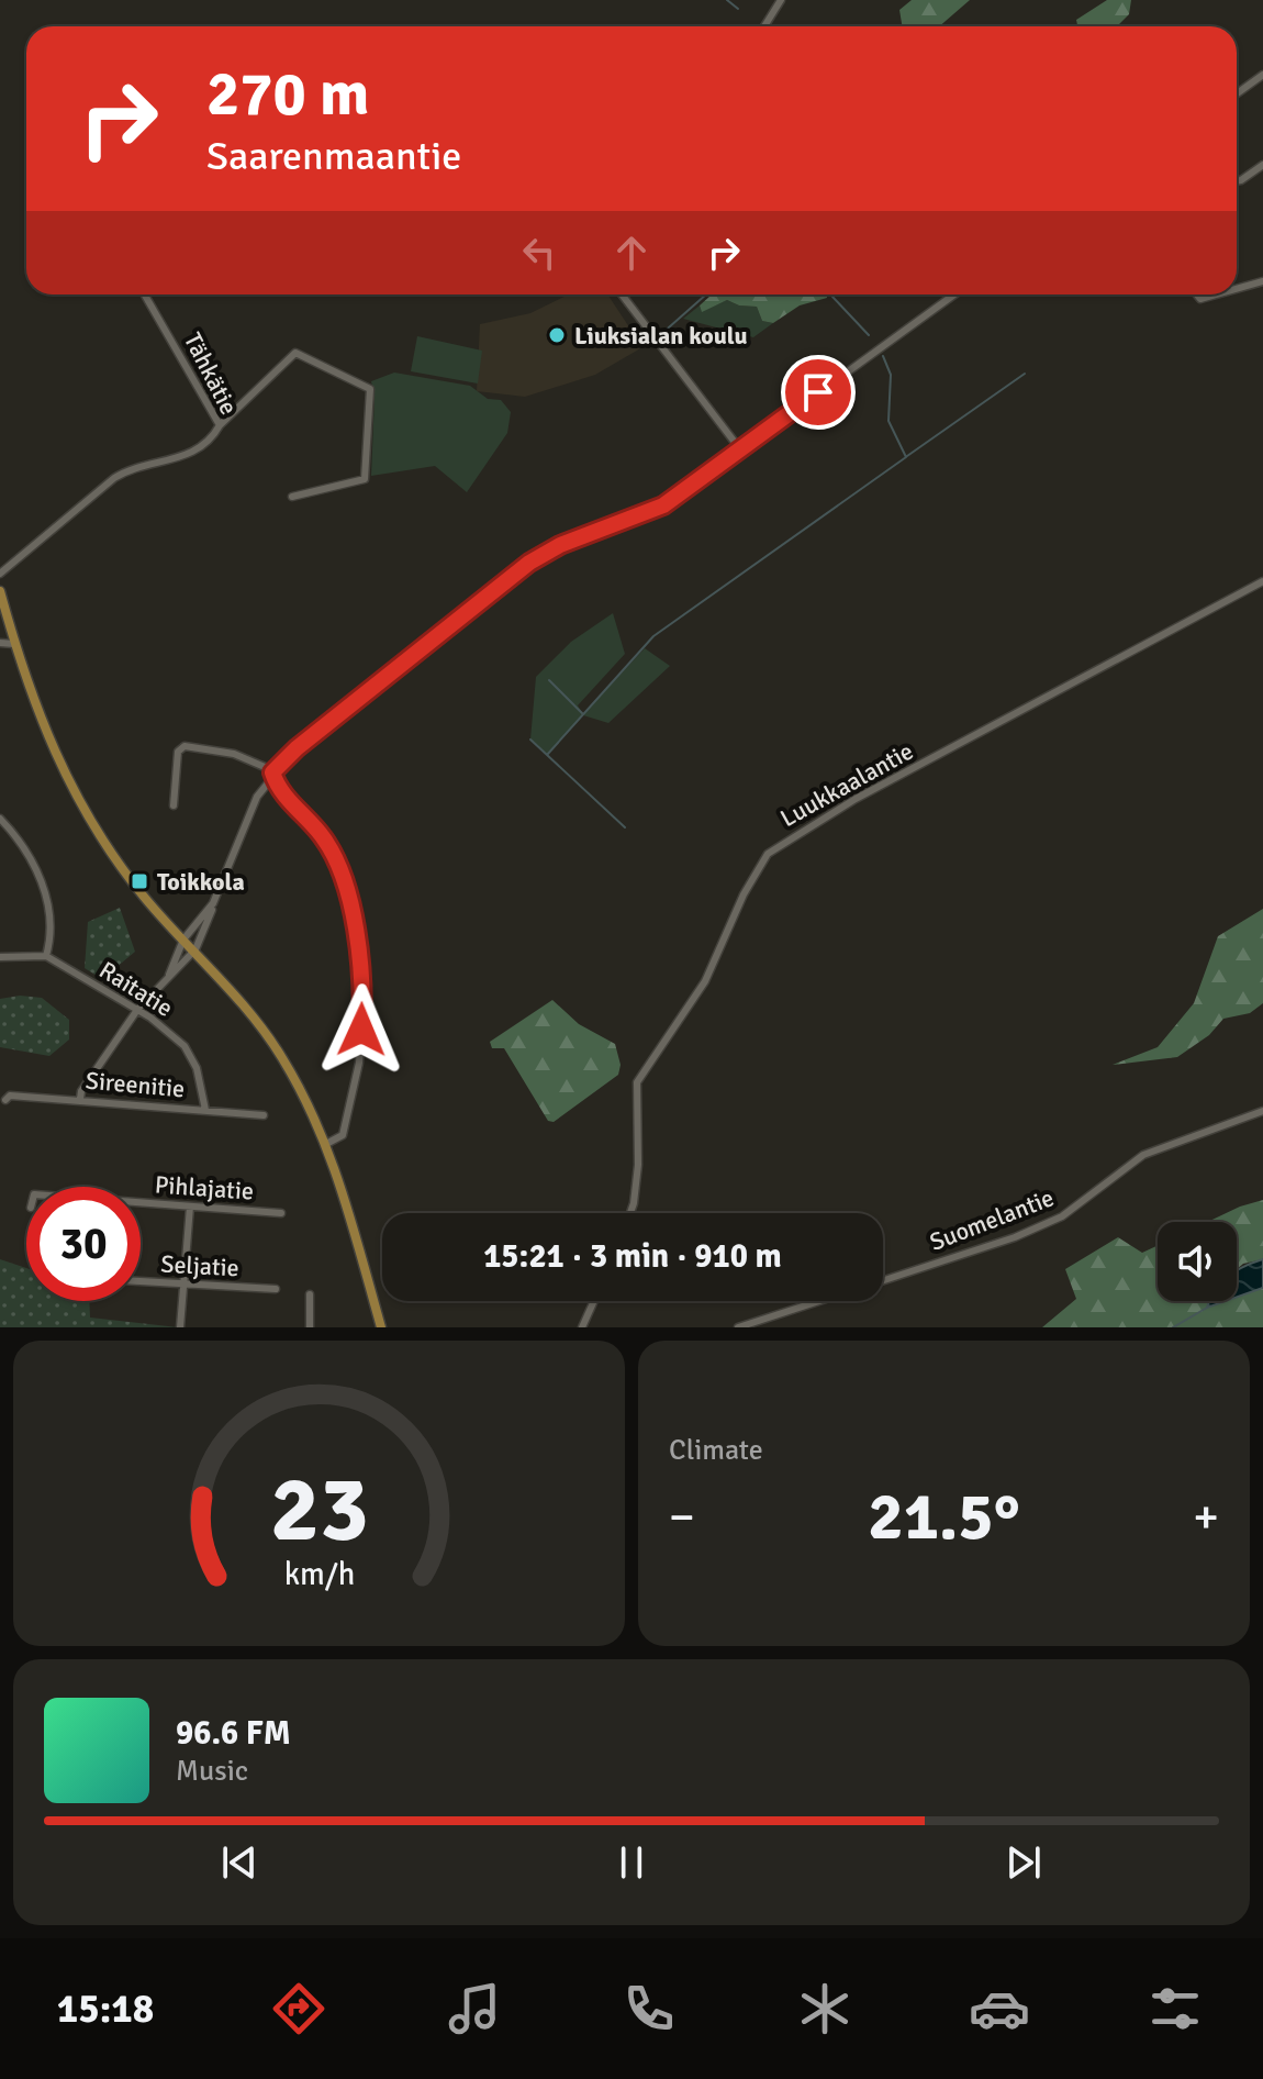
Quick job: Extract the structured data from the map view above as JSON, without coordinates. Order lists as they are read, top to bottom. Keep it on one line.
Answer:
{"streets":{"street":["Tähkätie","Luukkaalantie","Raitatie","Sireenitie","Pihlajatie","Suomelantie","Seljatie"]},"crossings":[["Raitatie","Sireenitie"]],"places":{"other":["Liuksialan koulu"],"transit":["Toikkola"]},"page":{"turn":["270 m","Saarenmaantie"],"limit":"30","trip":"15:21 · 3 min · 910 m","tile":"Climate","heat":["−","21.5°","+"],"song":["96.6 FM","Music"],"tabs":"15:18","gauge":["23","km/h"]}}
